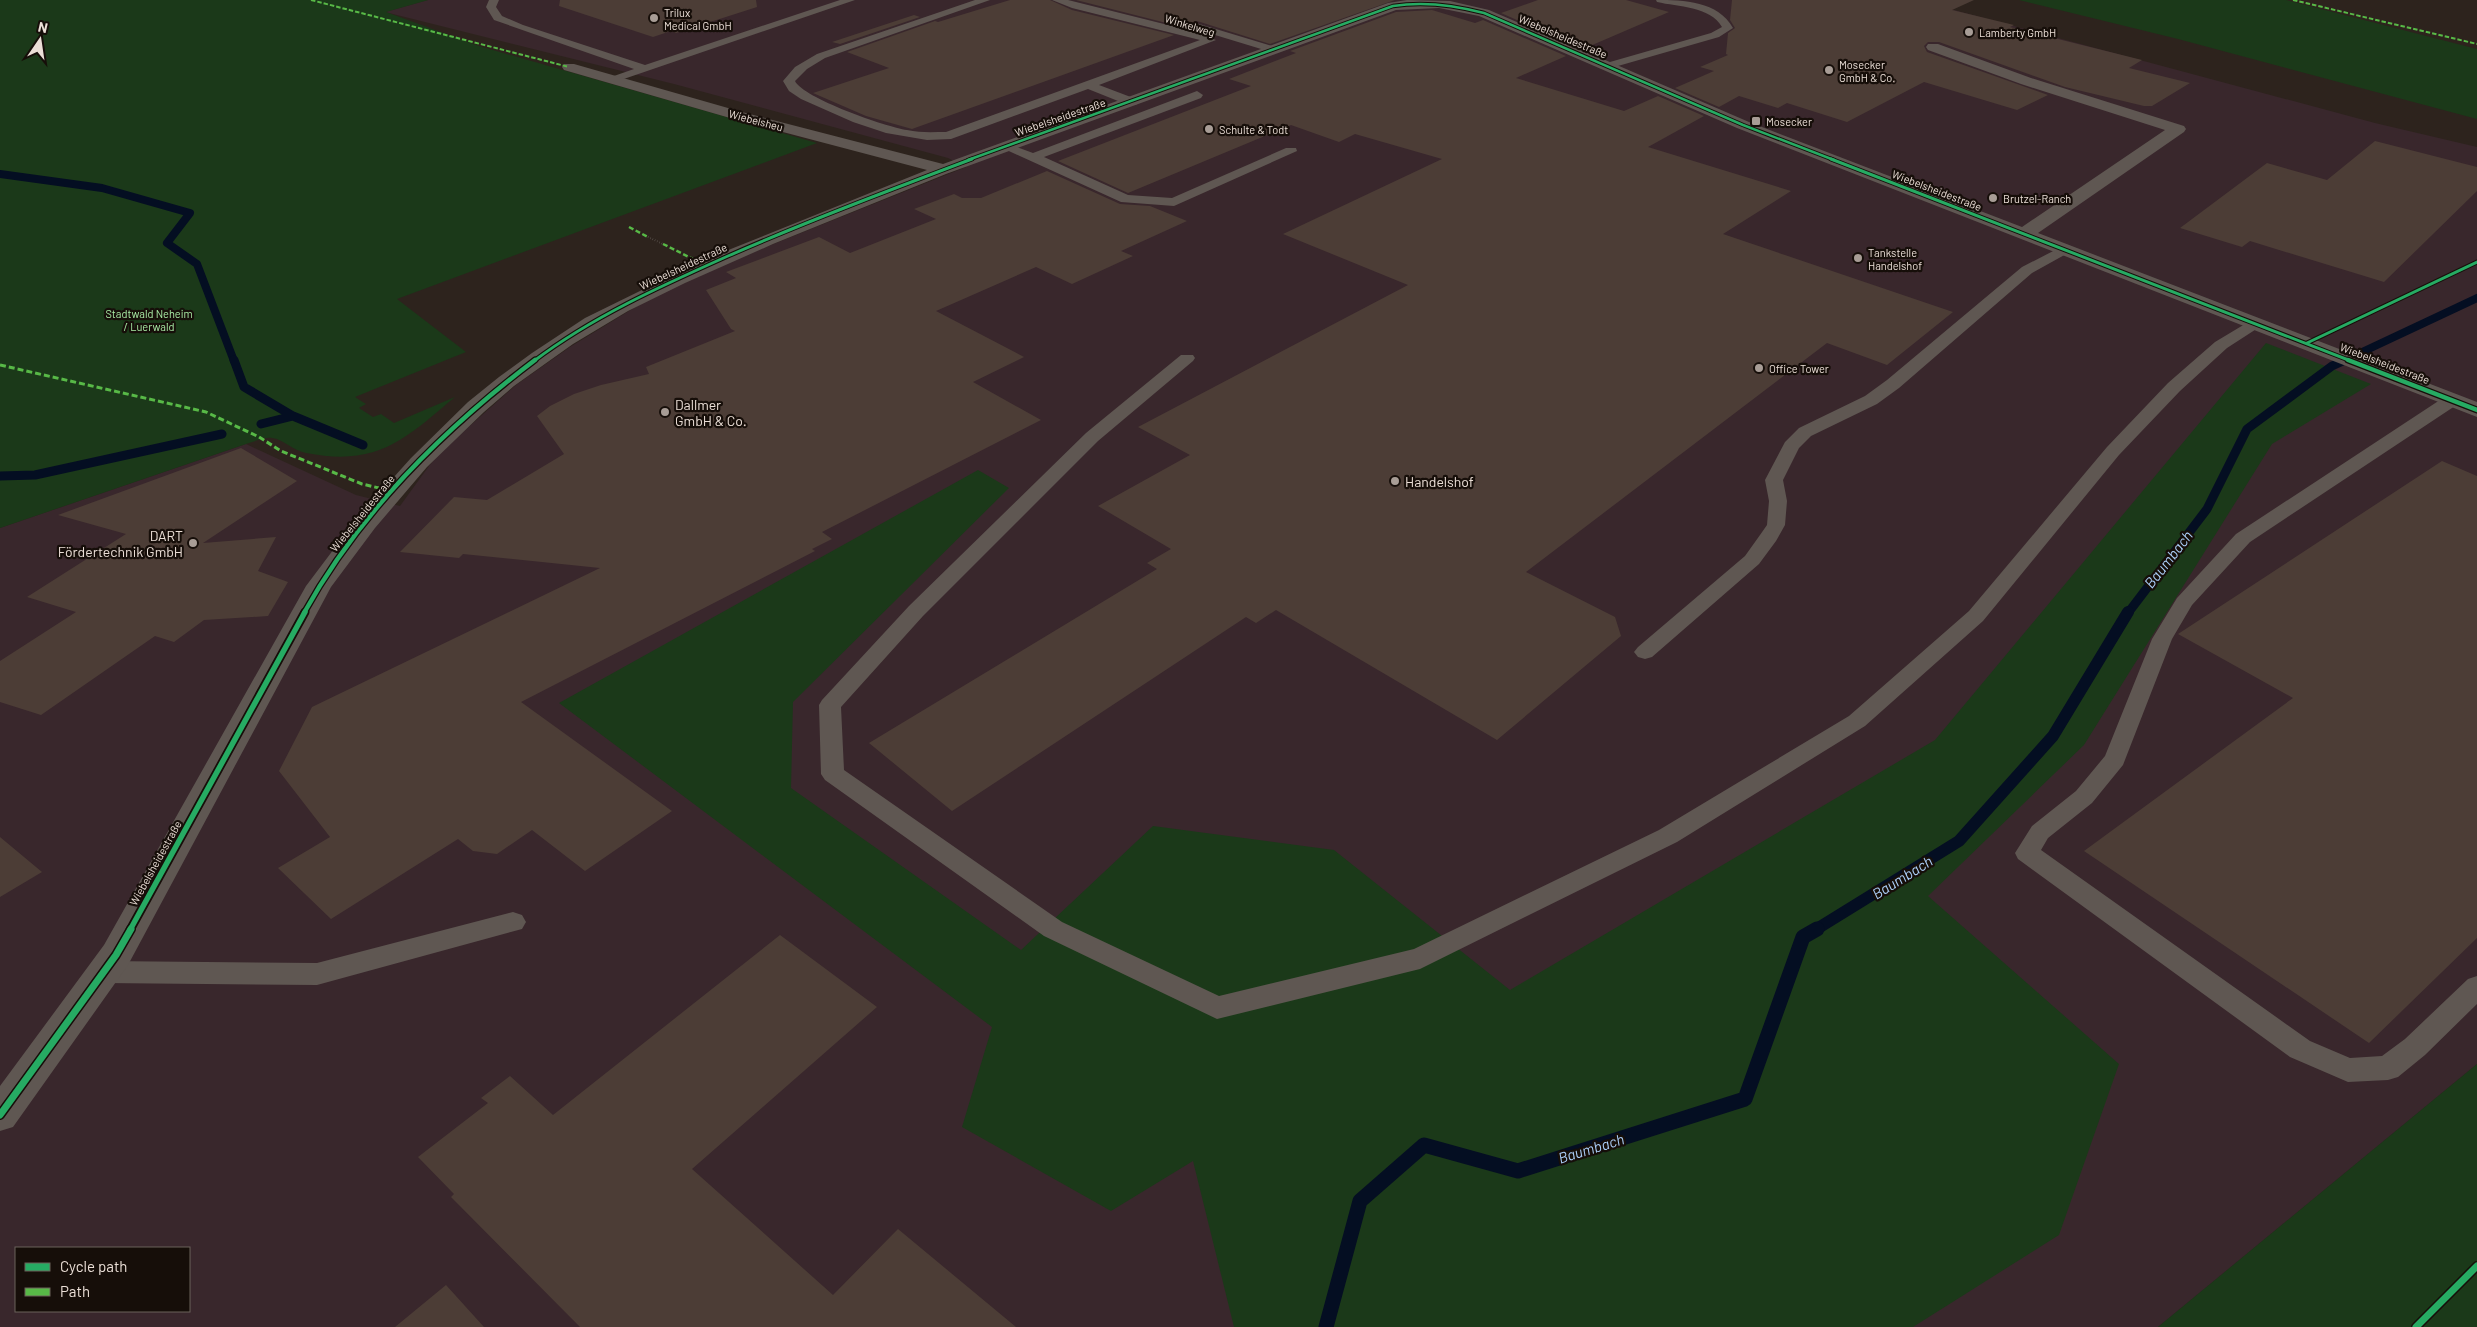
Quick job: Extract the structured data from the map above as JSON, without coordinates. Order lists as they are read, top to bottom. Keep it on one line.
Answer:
{"streets":{"street":["Wiebelsheidestraße","Wiebelsheu"],"lane":["Winkelweg"]},"crossings":[["Winkelweg","Wiebelsheidestraße"],["Wiebelsheidestraße","Wiebelsheu"]],"water":["Baumbach"],"parks":["Stadtwald Neheim / Luerwald"],"places":{"other":["Trilux Medical GmbH","Lamberty GmbH","Mosecker GmbH & Co.","Schulte & Todt","Brutzel-Ranch","Tankstelle Handelshof","Office Tower","Dallmer GmbH & Co.","Handelshof","DART Fördertechnik GmbH"],"transit":["Mosecker"]},"legend":["Cycle path","Path"],"north":"top"}
